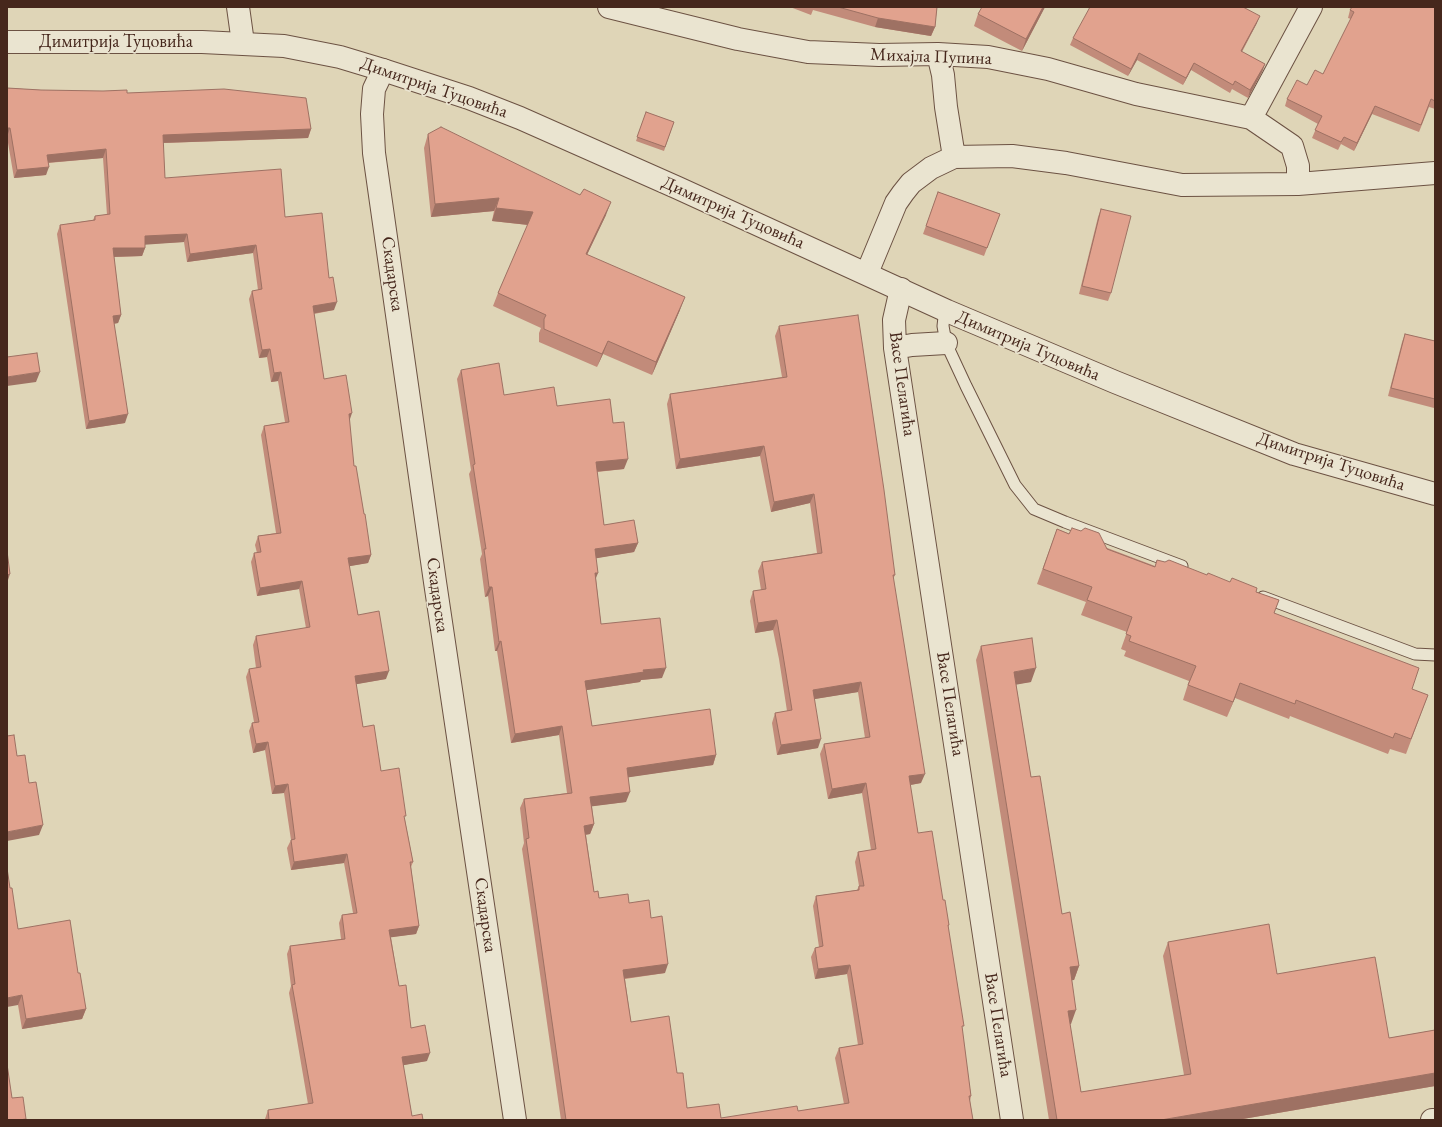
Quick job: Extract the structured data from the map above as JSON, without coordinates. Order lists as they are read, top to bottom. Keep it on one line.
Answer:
{"streets":{"street":["Димитрија Туцовића","Михајла Пупина","Скадарска","Васе Пелагића"]},"crossings":[["Димитрија Туцовића","Скадарска"],["Димитрија Туцовића","Васе Пелагића"]]}
